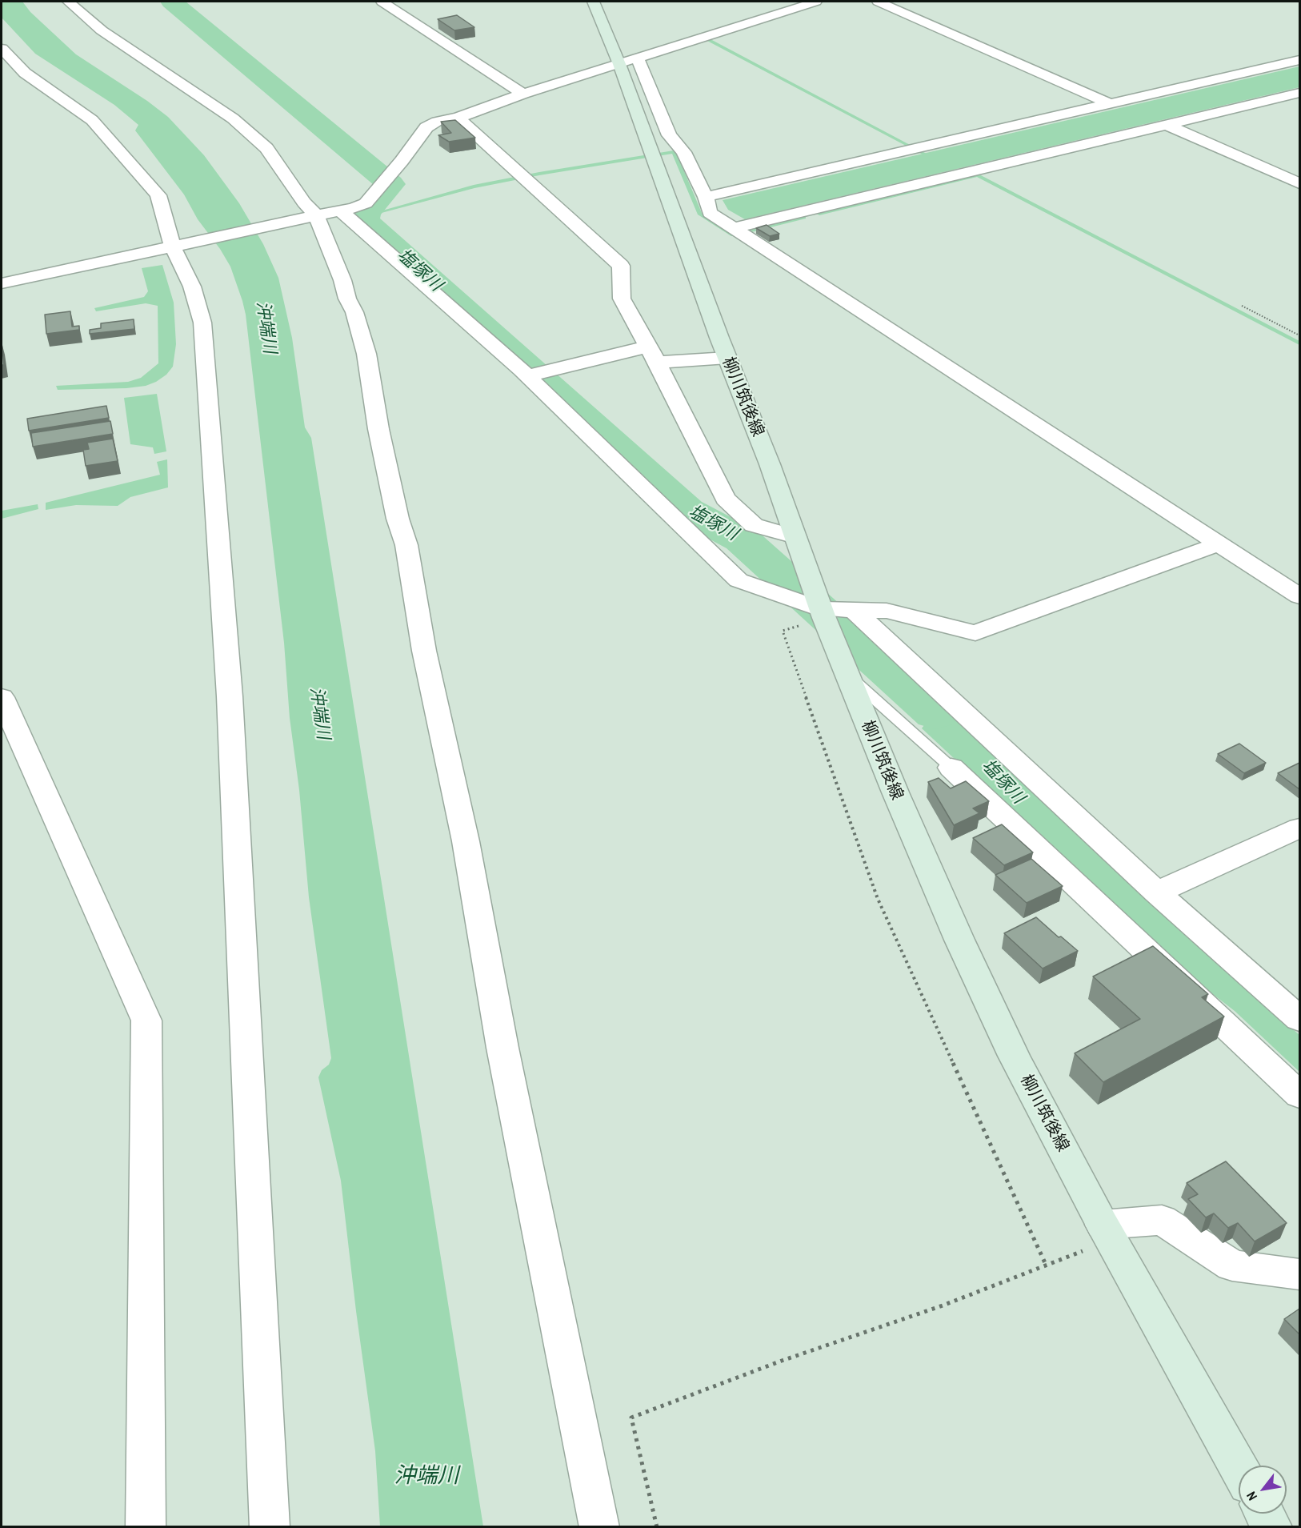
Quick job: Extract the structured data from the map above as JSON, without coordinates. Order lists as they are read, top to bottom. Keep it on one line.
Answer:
{"streets":{"main road":["柳川筑後線"]},"water":["塩塚川","沖端川"],"north":"bottom left"}
